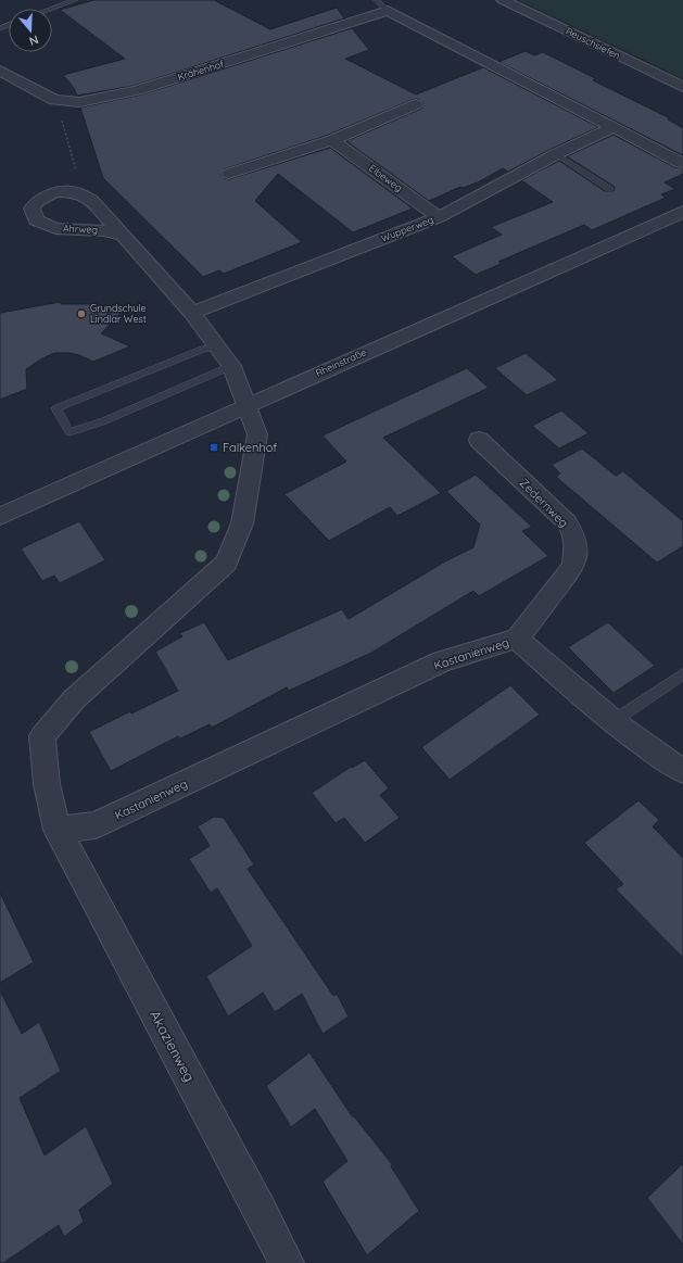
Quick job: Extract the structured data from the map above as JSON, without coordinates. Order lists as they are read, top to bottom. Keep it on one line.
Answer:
{"streets":{"street":["Reuschsiefen","Krähenhof","Elbeweg","Ahrweg","Wupperweg","Rheinstraße","Zedernweg","Kastanienweg","Akazienweg"]},"crossings":[["Elbeweg","Wupperweg"],["Ahrweg","Wupperweg"],["Ahrweg","Rheinstraße"],["Zedernweg","Kastanienweg"],["Kastanienweg","Akazienweg"]],"places":{"other":["Grundschule Lindlar West"],"transit":["Falkenhof"]},"north":"bottom"}
